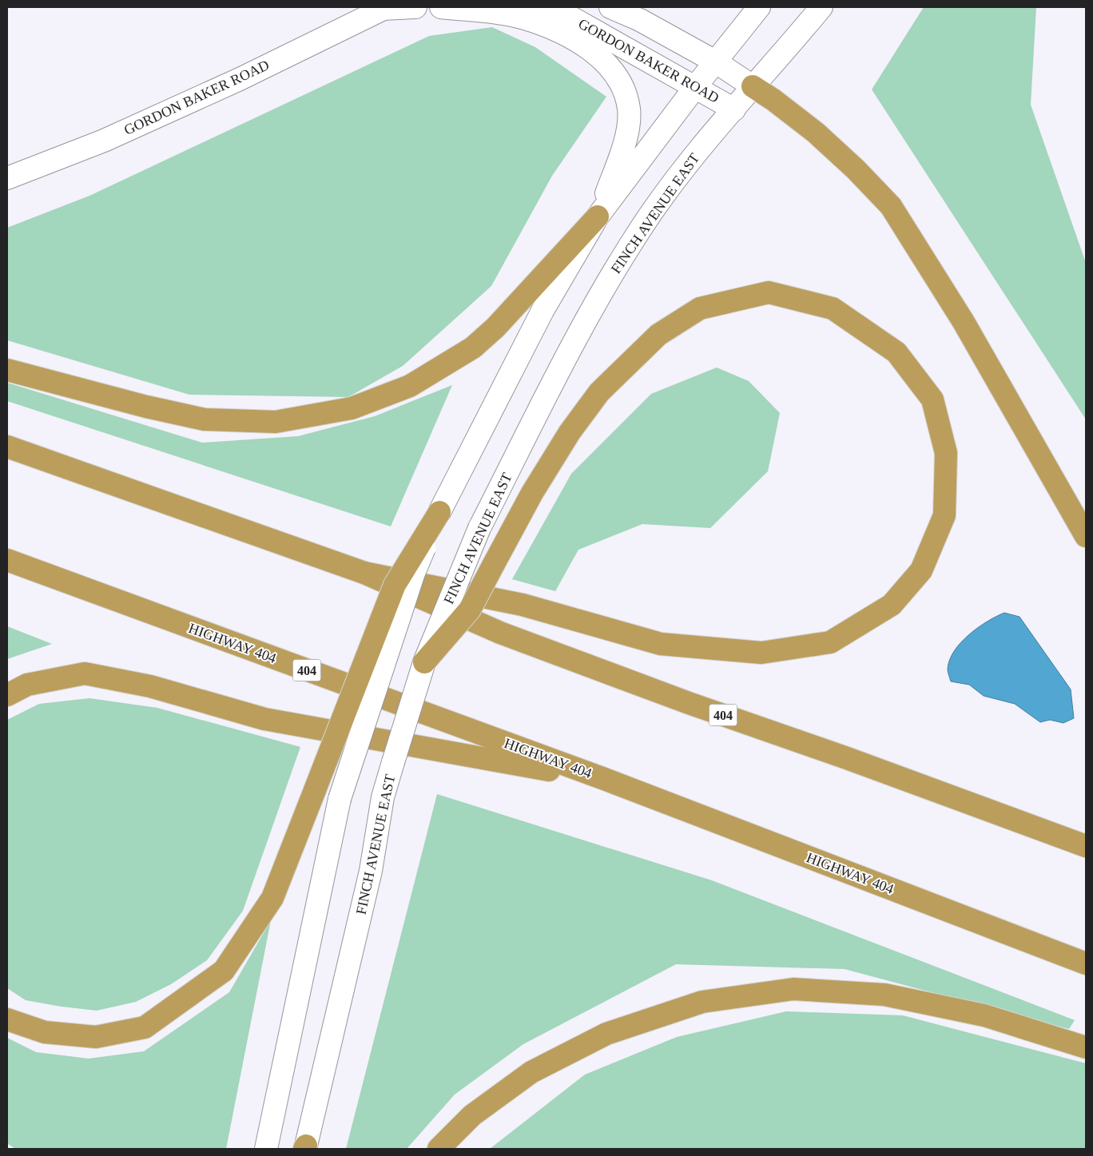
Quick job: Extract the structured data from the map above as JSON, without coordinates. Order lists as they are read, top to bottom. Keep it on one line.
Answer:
{"streets":{"highway":["HIGHWAY 404","404"],"main road":["GORDON BAKER ROAD","FINCH AVENUE EAST"]},"crossings":[["GORDON BAKER ROAD","FINCH AVENUE EAST"]]}
